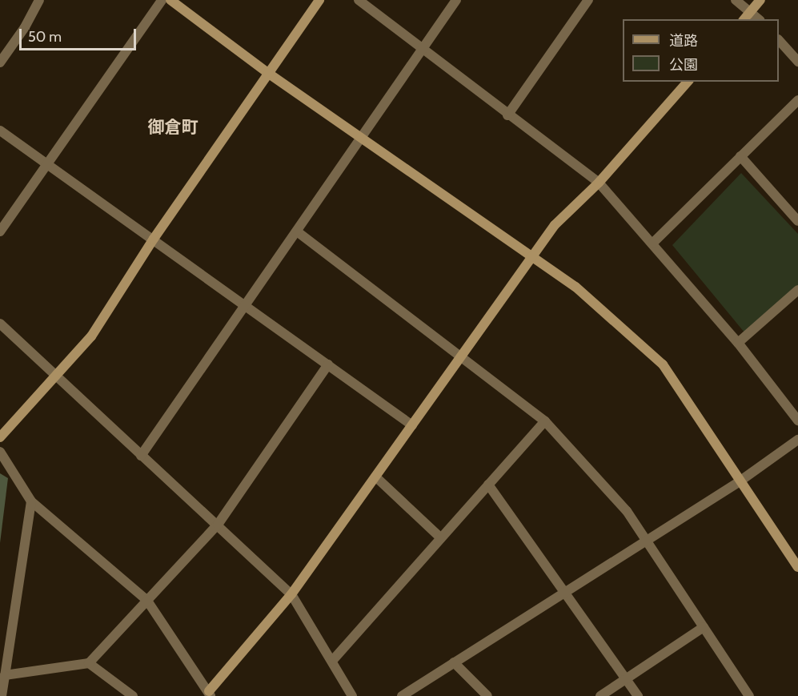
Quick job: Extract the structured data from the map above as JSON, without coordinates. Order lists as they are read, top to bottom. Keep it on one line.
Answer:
{"districts":["御倉町"],"legend":["道路","公園"],"scale_bar":"50 m"}
